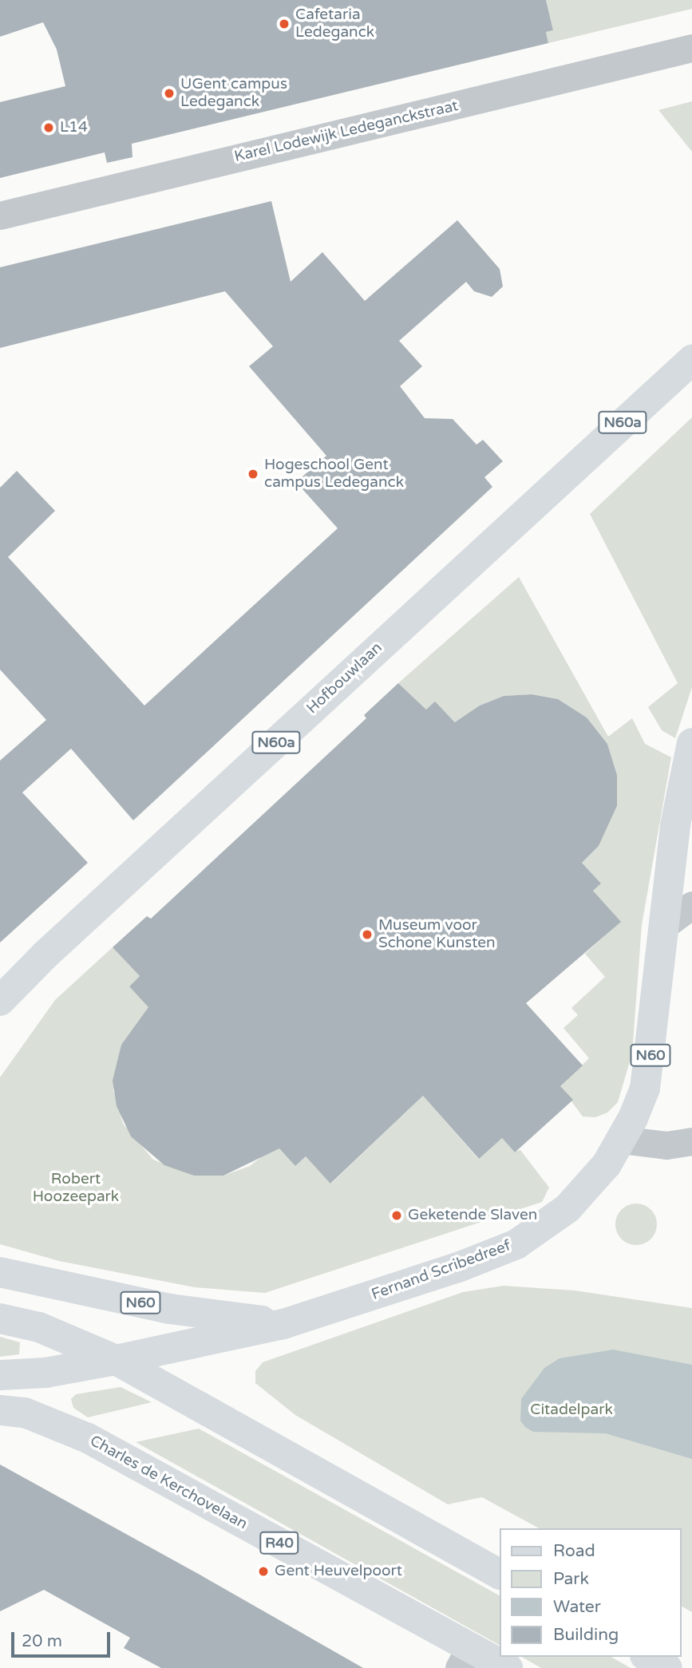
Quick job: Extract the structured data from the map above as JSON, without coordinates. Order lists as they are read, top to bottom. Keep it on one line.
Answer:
{"streets":{"main road":["N60a","Hofbouwlaan","N60","Fernand Scribedreef","Charles de Kerchovelaan","R40"],"street":["Karel Lodewijk Ledeganckstraat"]},"crossings":[["N60","Fernand Scribedreef"]],"parks":["Robert Hoozeepark","Citadelpark"],"places":["Cafetaria Ledeganck","UGent campus Ledeganck","L14","Hogeschool Gent campus Ledeganck","Museum voor Schone Kunsten","Geketende Slaven","Gent Heuvelpoort"],"legend":["Road","Park","Water","Building"],"scale_bar":"20 m"}
